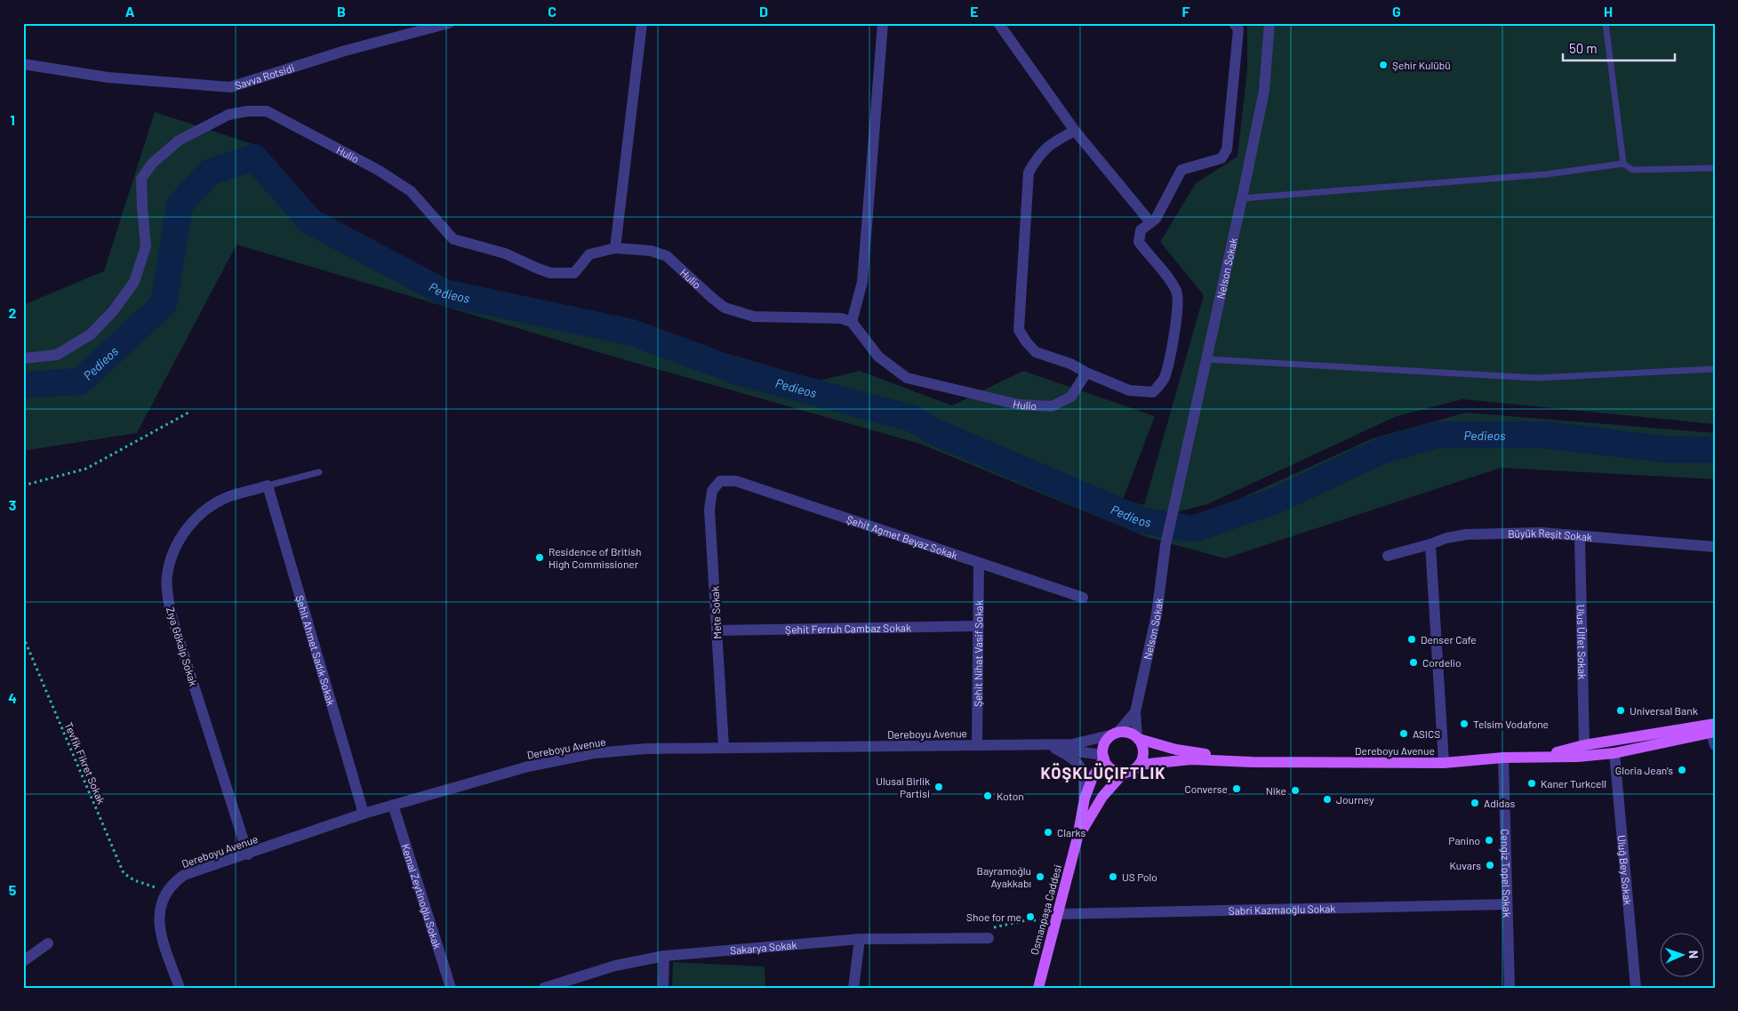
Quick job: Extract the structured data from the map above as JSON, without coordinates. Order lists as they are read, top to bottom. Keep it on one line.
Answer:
{"streets":{"main road":["Dereboyu Avenue","Osmanpaşa Caddesi"],"street":["Savva Rotsidi","Hulio","Nelson Sokak","Büyük Reşit Sokak","Şehit Agmet Beyaz Sokak","Mete Sokak","Şehit Ferruh Cambaz Sokak","Ulus Ülfet Sokak","Zıya Gökalp Sokak","Şehit Ahmet Sadık Sokak","Şehit Nihat Vasif Sokak","Uluğ Bey Sokak","Cengiz Topel Sokak","Kemal Zeytinoğlu Sokak","Sabri Kazmaoğlu Sokak","Sakarya Sokak"],"path":["Tevfik Fikret Sokak"]},"crossings":[["Nelson Sokak","Dereboyu Avenue"],["Nelson Sokak","Osmanpaşa Caddesi"],["Büyük Reşit Sokak","Ulus Ülfet Sokak"],["Şehit Agmet Beyaz Sokak","Mete Sokak"],["Şehit Agmet Beyaz Sokak","Şehit Nihat Vasif Sokak"],["Mete Sokak","Şehit Ferruh Cambaz Sokak"],["Mete Sokak","Dereboyu Avenue"],["Şehit Ferruh Cambaz Sokak","Şehit Nihat Vasif Sokak"],["Ulus Ülfet Sokak","Dereboyu Avenue"],["Zıya Gökalp Sokak","Şehit Ahmet Sadık Sokak"],["Zıya Gökalp Sokak","Dereboyu Avenue"],["Şehit Ahmet Sadık Sokak","Dereboyu Avenue"],["Şehit Nihat Vasif Sokak","Dereboyu Avenue"],["Dereboyu Avenue","Uluğ Bey Sokak"],["Dereboyu Avenue","Cengiz Topel Sokak"],["Dereboyu Avenue","Kemal Zeytinoğlu Sokak"],["Dereboyu Avenue","Osmanpaşa Caddesi"],["Cengiz Topel Sokak","Sabri Kazmaoğlu Sokak"],["Osmanpaşa Caddesi","Sabri Kazmaoğlu Sokak"]],"districts":["KÖŞKLÜÇIFTLIK"],"water":["Pedieos"],"places":["Şehir Kulübü","Residence of British High Commissioner","Denser Cafe","Cordelio","Universal Bank","Telsim Vodafone","ASICS","Gloria Jean's","Kaner Turkcell","Ulusal Birlik Partisi","Converse","Nike","Koton","Journey","Adidas","Clarks","Panino","Kuvars","Bayramoğlu Ayakkabı","US Polo","Shoe for me"],"scale_bar":"50 m","north":"right","grid":{"columns":["A","B","C","D","E","F","G","H"],"rows":["1","2","3","4","5"]}}
